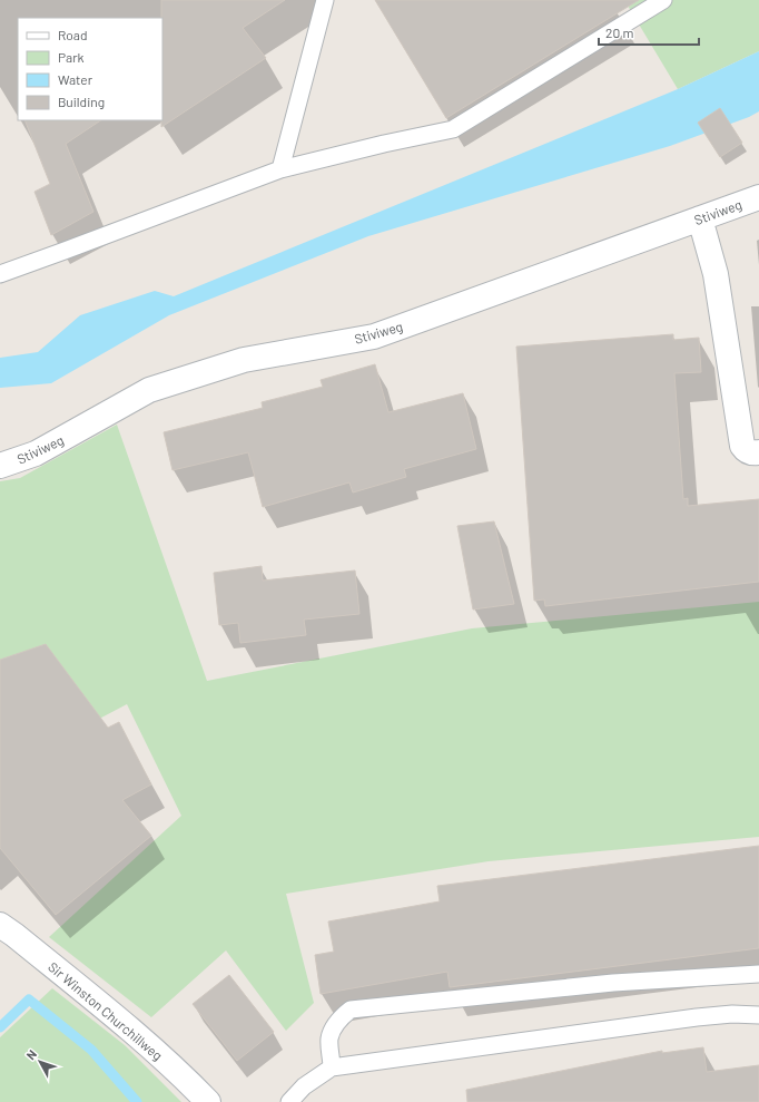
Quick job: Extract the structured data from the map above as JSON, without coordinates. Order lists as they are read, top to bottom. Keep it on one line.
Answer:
{"streets":{"street":["Stiviweg","Sir Winston Churchillweg"]},"legend":["Road","Park","Water","Building"],"scale_bar":"20 m","north":"top left"}
